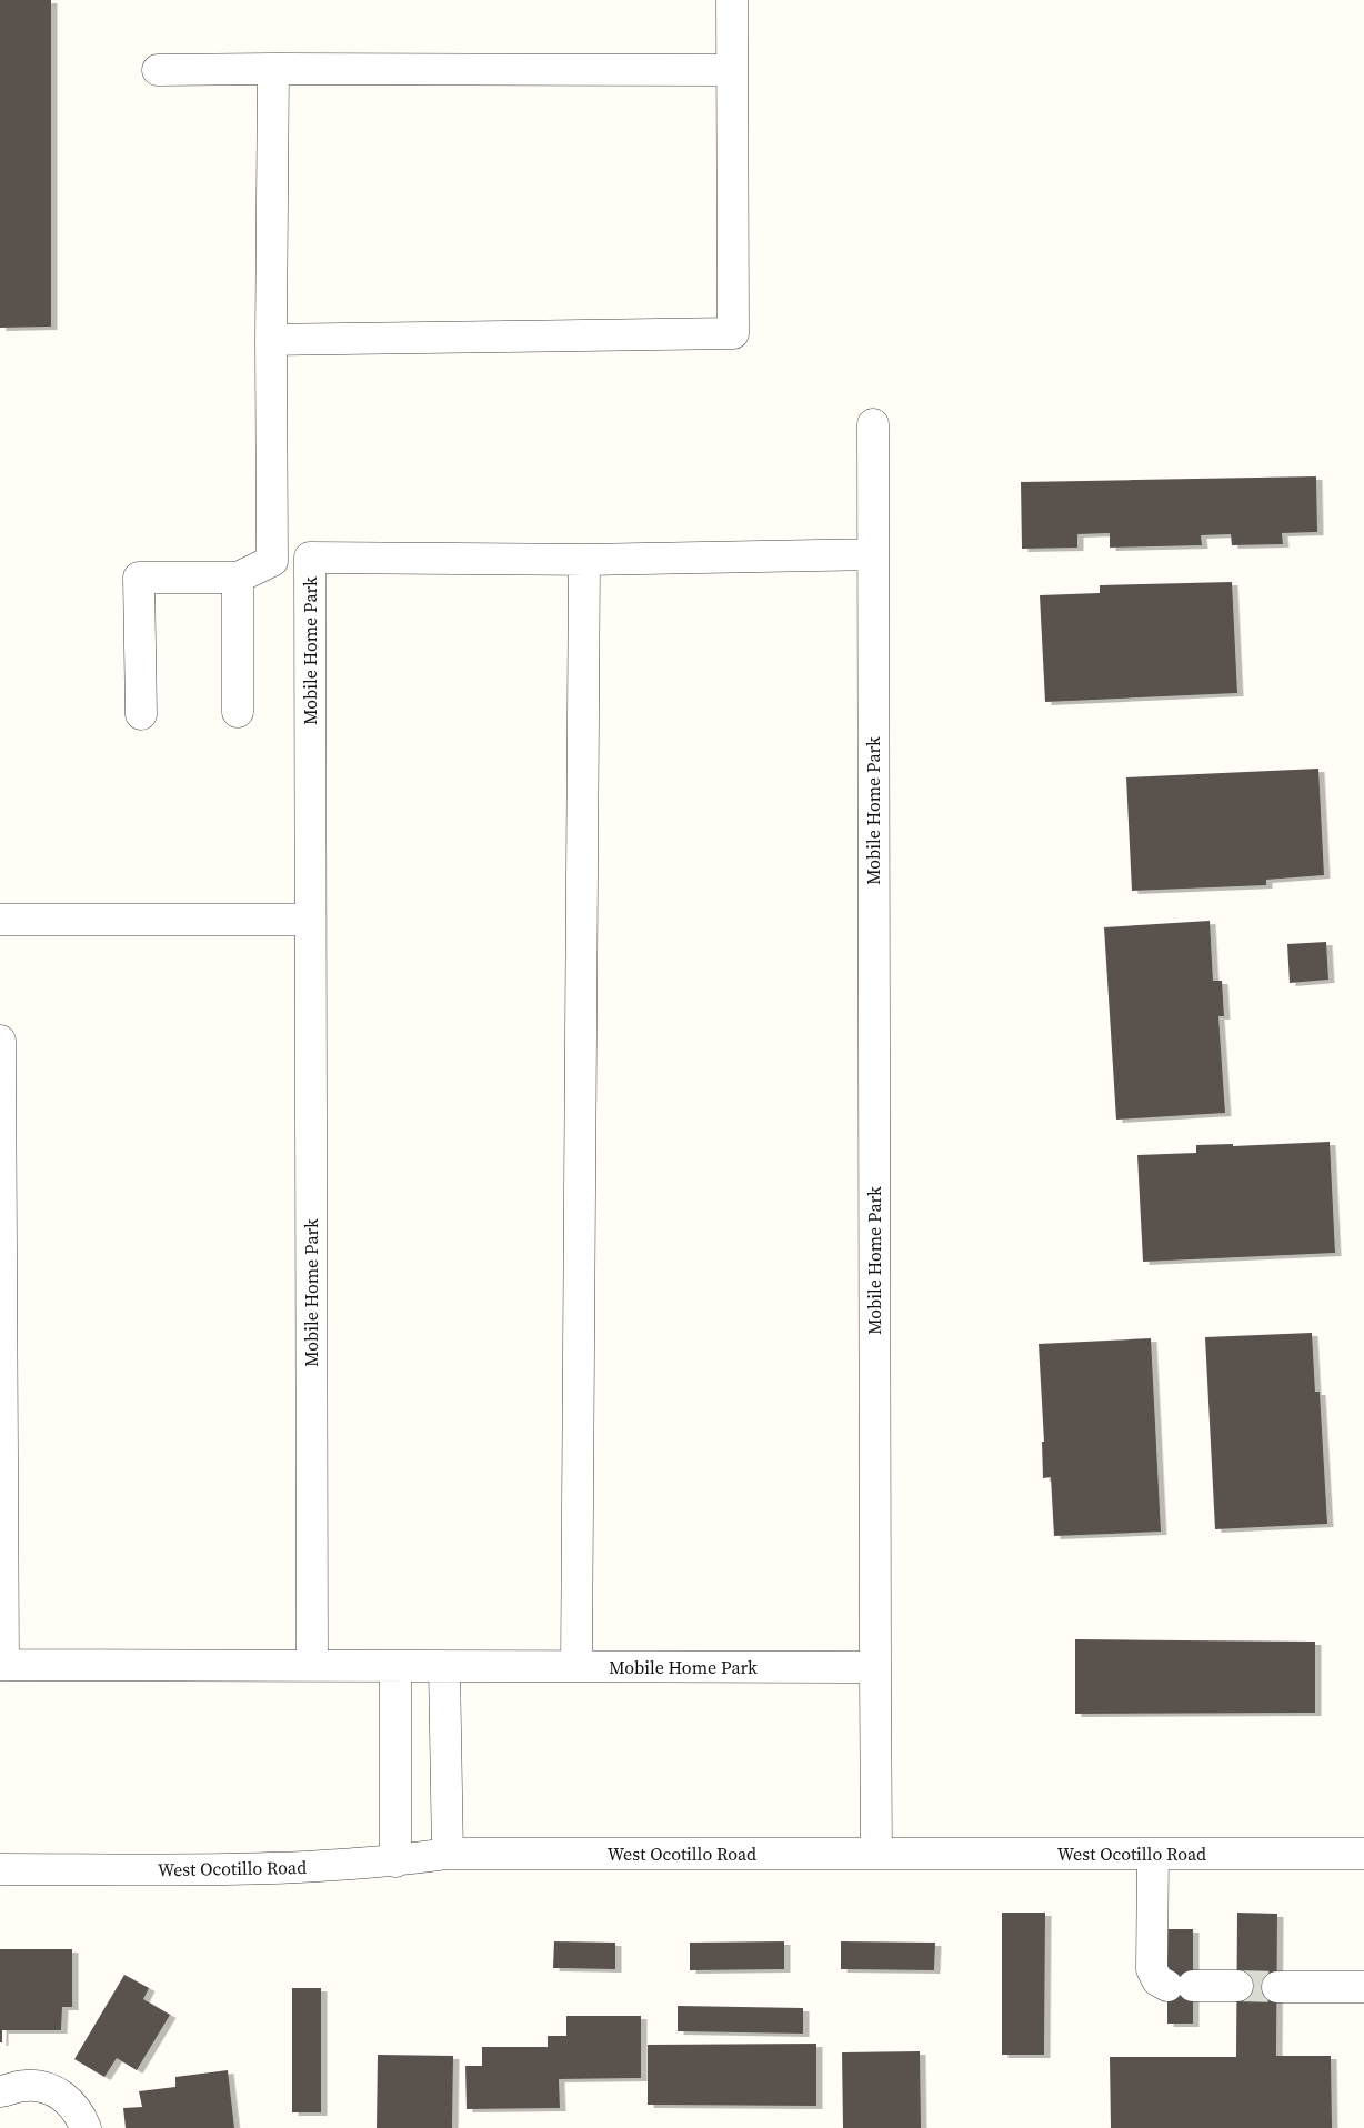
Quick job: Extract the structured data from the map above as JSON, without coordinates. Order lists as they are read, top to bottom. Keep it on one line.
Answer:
{"streets":{"street":["Mobile Home Park","West Ocotillo Road"]}}
